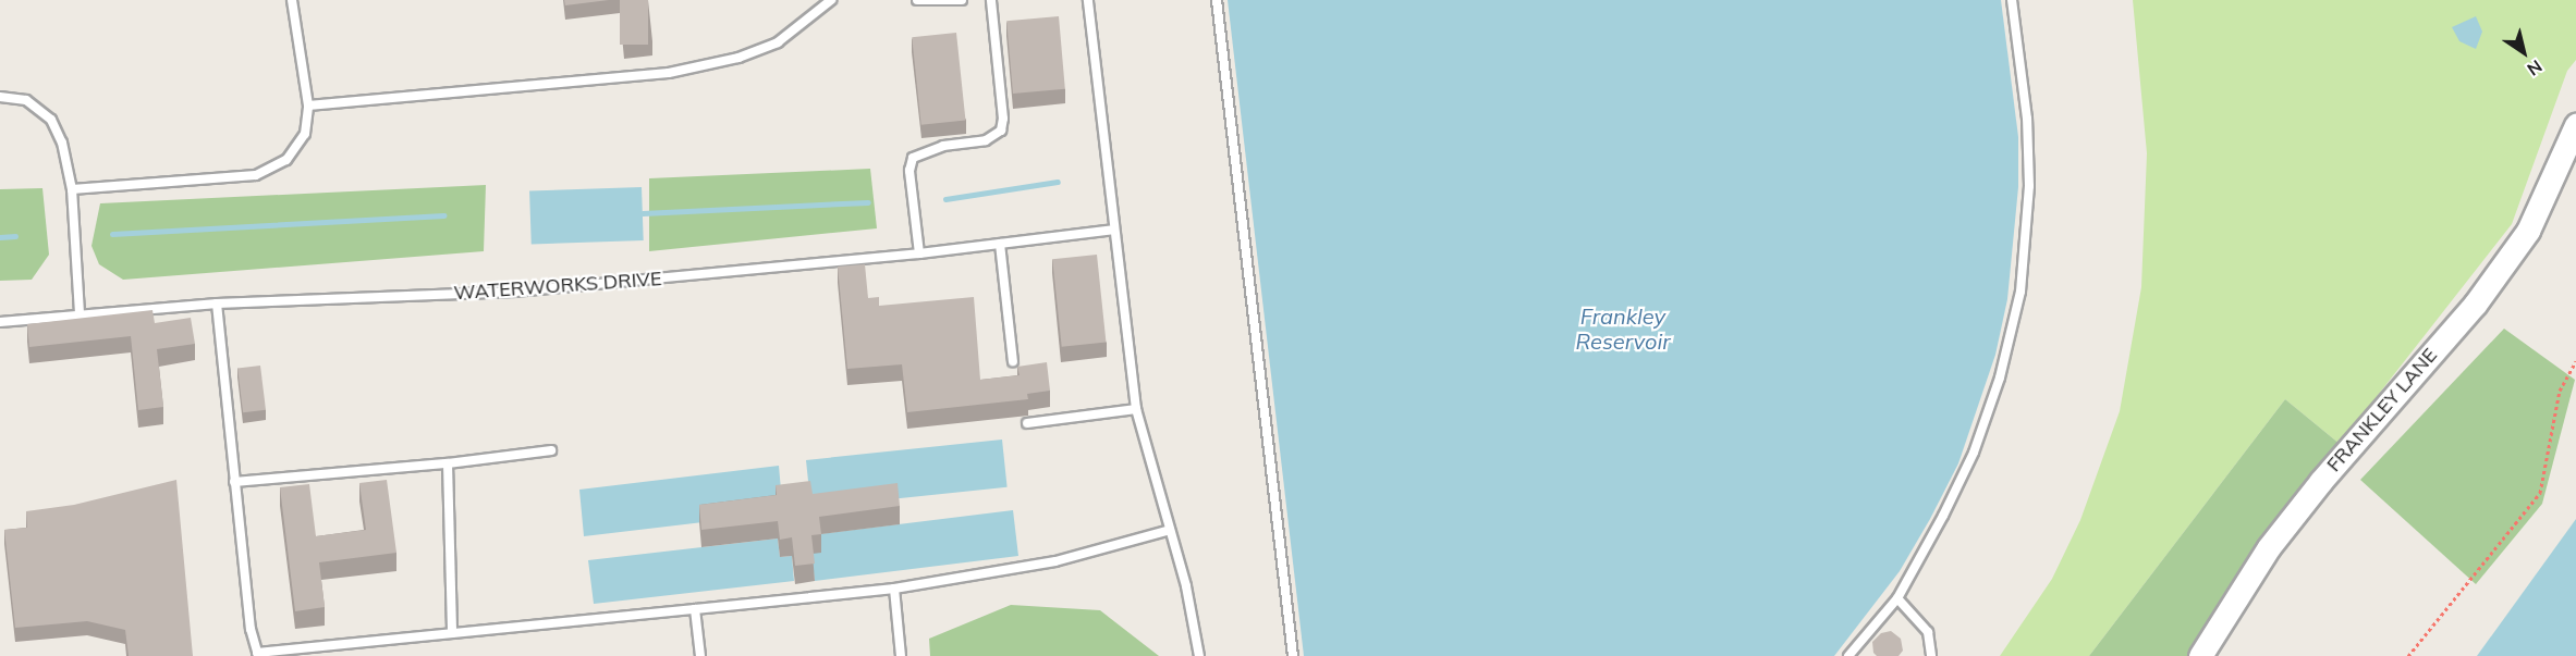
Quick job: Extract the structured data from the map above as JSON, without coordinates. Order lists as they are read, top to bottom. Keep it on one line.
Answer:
{"streets":{"street":["FRANKLEY LANE"],"lane":["WATERWORKS DRIVE"]},"water":["Frankley Reservoir"],"north":"bottom right"}
